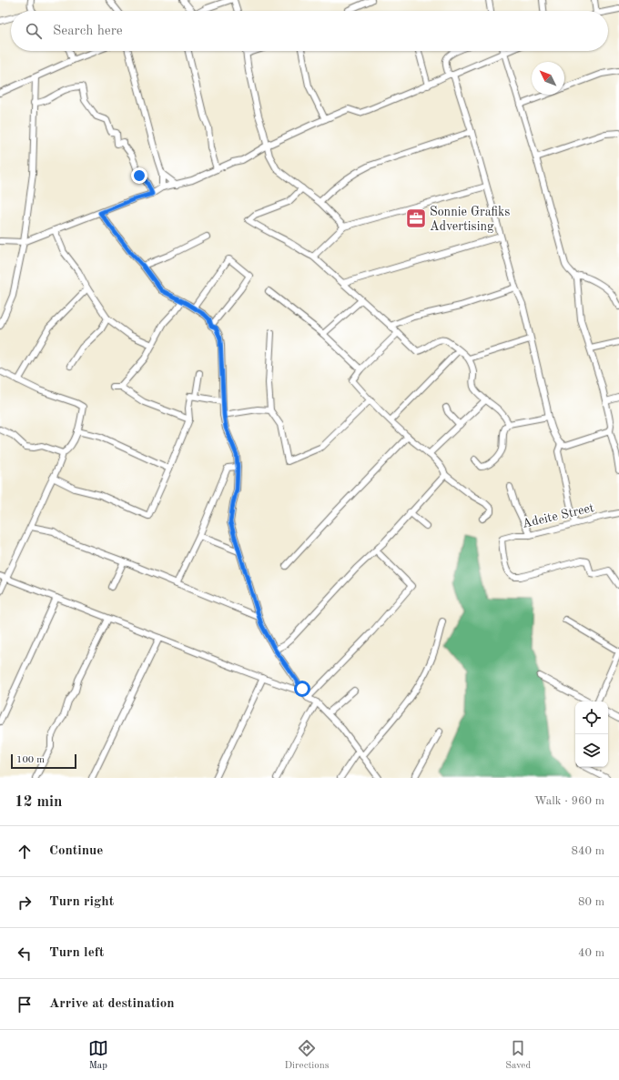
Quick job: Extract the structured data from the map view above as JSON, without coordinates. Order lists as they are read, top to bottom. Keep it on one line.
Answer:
{"streets":{"street":["Adeite Street"]},"places":{"office":["Sonnie Grafiks Advertising"]},"scale_bar":"100 m","north":"top left","page":{"search":"Search here","scale":"100 m","heading":["12 min","Walk · 960 m"],"list":[["Continue","840 m"],["Turn right","80 m"],["Turn left","40 m"],"Arrive at destination"],"nav":["Map","Directions","Saved"]}}
